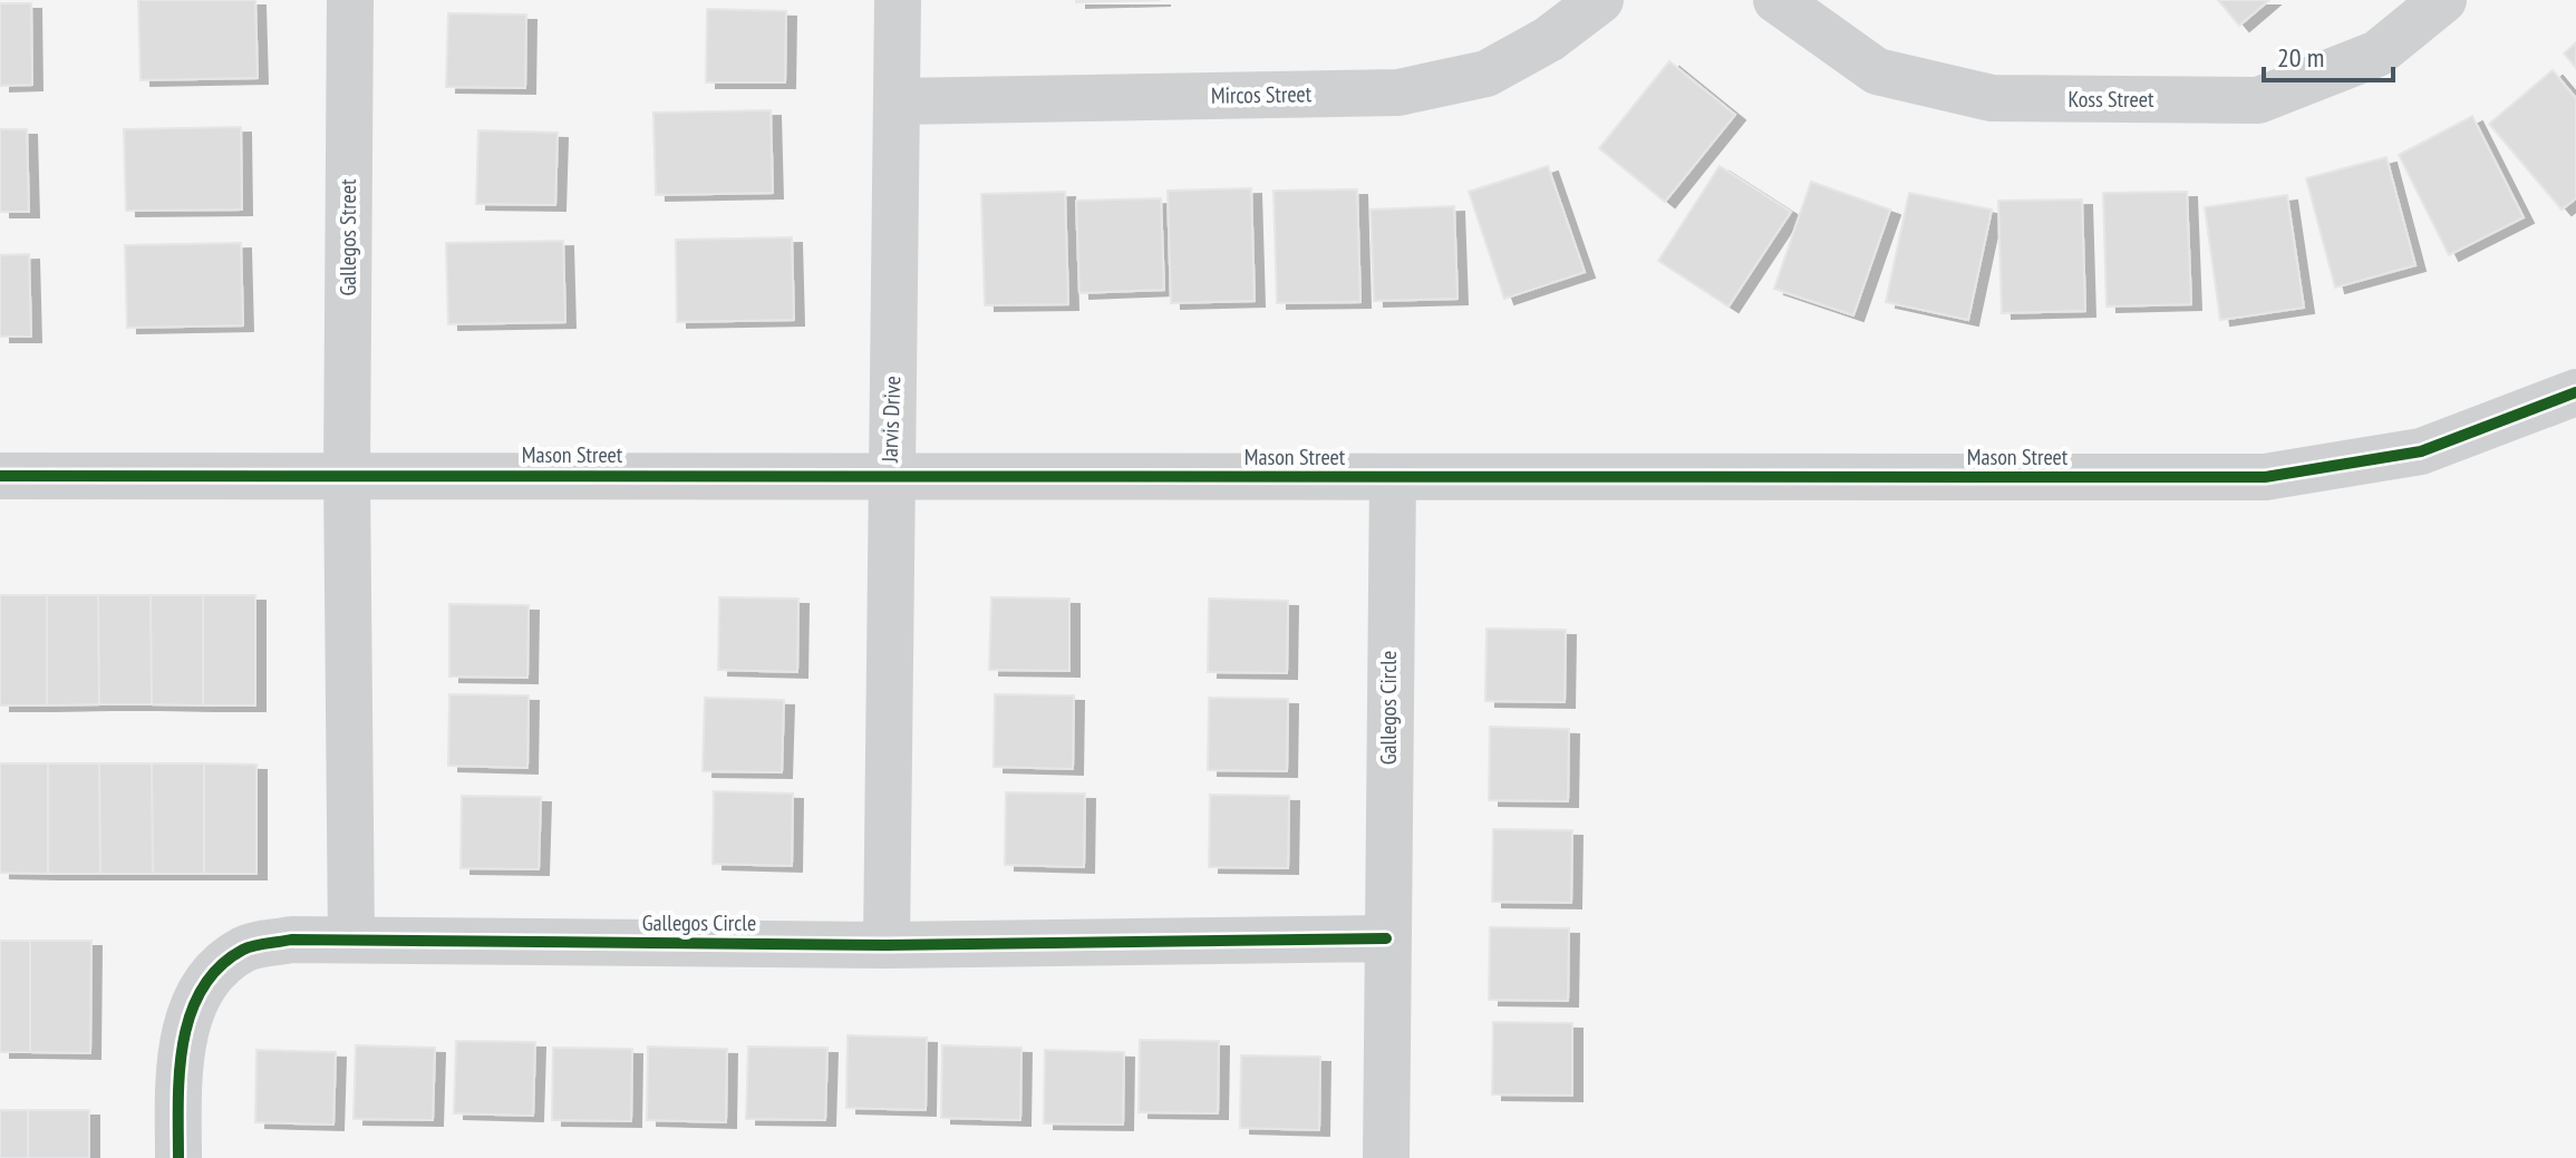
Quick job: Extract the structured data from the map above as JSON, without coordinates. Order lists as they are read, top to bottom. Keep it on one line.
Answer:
{"streets":{"street":["Mircos Street","Koss Street","Gallegos Street","Jarvis Drive","Mason Street","Gallegos Circle"]},"crossings":[["Mircos Street","Jarvis Drive"],["Gallegos Street","Mason Street"],["Jarvis Drive","Mason Street"],["Jarvis Drive","Gallegos Circle"],["Mason Street","Gallegos Circle"]],"scale_bar":"20 m"}
